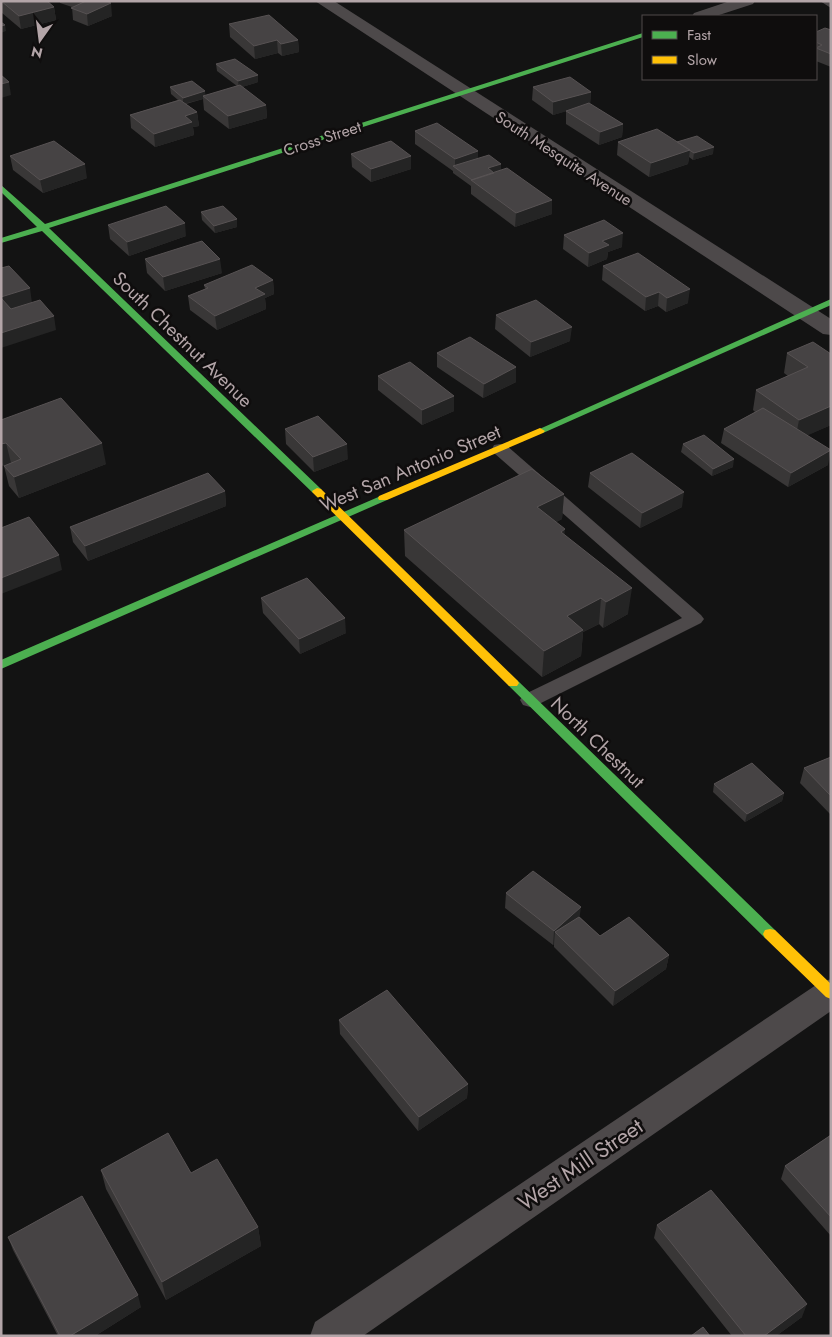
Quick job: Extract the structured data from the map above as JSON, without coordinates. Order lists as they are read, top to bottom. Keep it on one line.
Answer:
{"streets":{"street":["Cross Street","South Mesquite Avenue","South Chestnut Avenue","West San Antonio Street","North Chestnut","West Mill Street"]},"crossings":[["Cross Street","South Mesquite Avenue"],["Cross Street","South Chestnut Avenue"],["South Mesquite Avenue","West San Antonio Street"],["South Chestnut Avenue","West San Antonio Street"],["South Chestnut Avenue","North Chestnut"],["West San Antonio Street","North Chestnut"],["North Chestnut","West Mill Street"]],"legend":["Fast","Slow"],"north":"bottom"}
